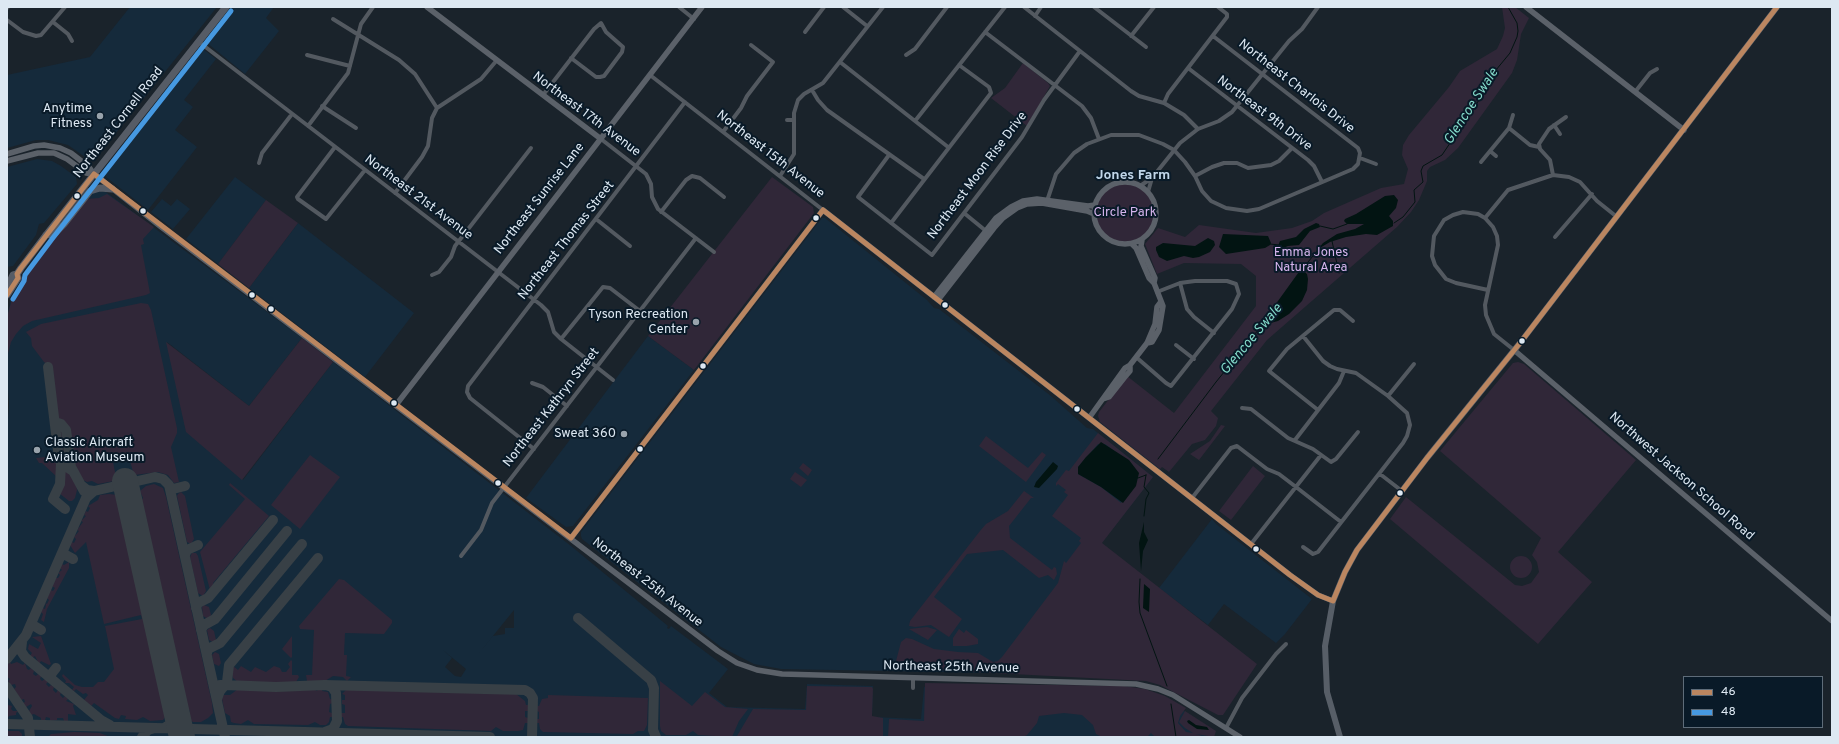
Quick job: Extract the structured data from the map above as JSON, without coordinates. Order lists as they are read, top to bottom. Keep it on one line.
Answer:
{"streets":{"highway":["Northeast Cornell Road"],"street":["Northeast Charlois Drive","Northeast 9th Drive","Northeast 17th Avenue","Northeast 15th Avenue","Northeast Moon Rise Drive","Northeast 21st Avenue","Northeast Sunrise Lane","Northeast Thomas Street","Northeast Kathryn Street","Northwest Jackson School Road","Northeast 25th Avenue"]},"crossings":[["Northeast 17th Avenue","Northeast Sunrise Lane"],["Northeast 17th Avenue","Northeast Thomas Street"],["Northeast 17th Avenue","Northeast Kathryn Street"],["Northeast Cornell Road","Northeast 21st Avenue"],["Northeast Cornell Road","Northeast 25th Avenue"],["Northeast 15th Avenue","Northeast Sunrise Lane"],["Northeast 15th Avenue","Northeast Thomas Street"],["Northeast 21st Avenue","Northeast Sunrise Lane"],["Northeast 21st Avenue","Northeast Thomas Street"],["Northeast 21st Avenue","Northeast Kathryn Street"],["Northeast Sunrise Lane","Northeast 25th Avenue"],["Northeast Thomas Street","Northeast Kathryn Street"],["Northeast Kathryn Street","Northeast 25th Avenue"]],"districts":["Jones Farm"],"water":["Glencoe Swale"],"parks":["Circle Park","Emma Jones Natural Area"],"places":["Anytime Fitness","Tyson Recreation Center","Sweat 360","Classic Aircraft Aviation Museum"],"lines":["transit line 46","transit line 48"],"legend":["46","48"]}
